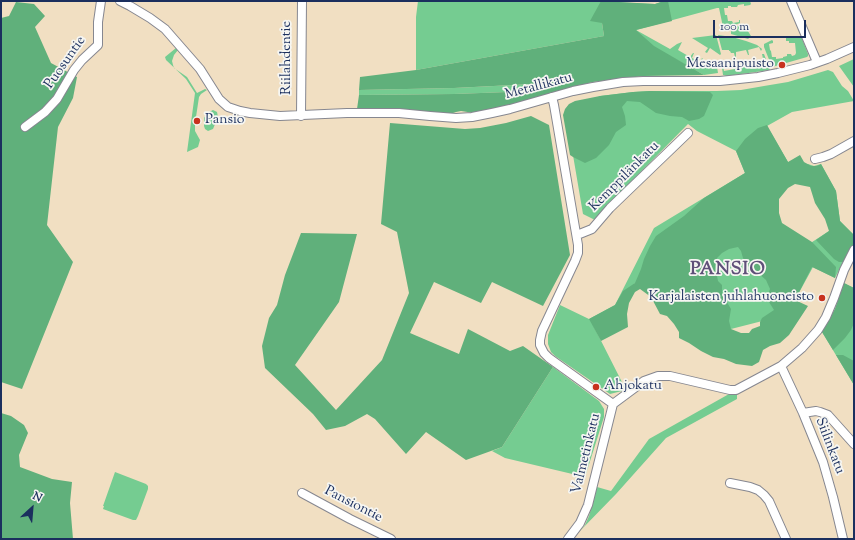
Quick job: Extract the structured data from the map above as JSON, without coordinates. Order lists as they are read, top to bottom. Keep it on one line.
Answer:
{"streets":{"street":["Riilahdentie","Puosuntie","Metallikatu","Kemppilänkatu","Siilinkatu","Valmetinkatu","Pansiontie"]},"crossings":[["Riilahdentie","Metallikatu"],["Siilinkatu","Valmetinkatu"]],"districts":["PANSIO"],"places":["Mesaanipuisto","Pansio","Karjalaisten juhlahuoneisto","Ahjokatu"],"scale_bar":"100 m","north":"top right"}
